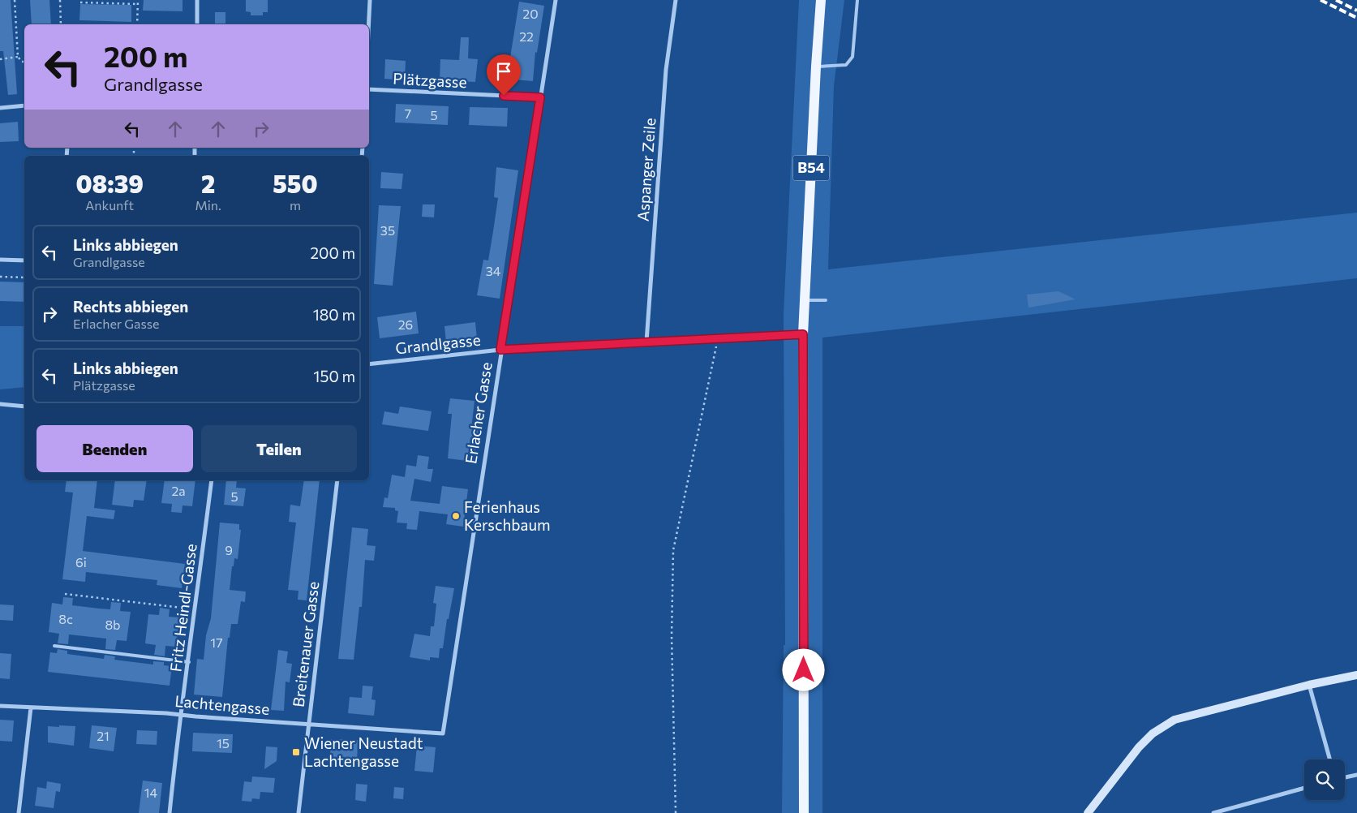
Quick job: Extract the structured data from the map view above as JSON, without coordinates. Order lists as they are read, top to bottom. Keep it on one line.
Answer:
{"streets":{"main road":["B54"],"street":["Plätzgasse","Aspanger Zeile","Grandlgasse","Erlacher Gasse","Fritz Heindl-Gasse","Breitenauer Gasse","Lachtengasse"]},"crossings":[["Plätzgasse","Erlacher Gasse"],["B54","Grandlgasse"],["Aspanger Zeile","Grandlgasse"],["Grandlgasse","Erlacher Gasse"],["Erlacher Gasse","Lachtengasse"],["Fritz Heindl-Gasse","Lachtengasse"],["Breitenauer Gasse","Lachtengasse"]],"places":{"other":["Ferienhaus Kerschbaum"],"transit":["Wiener Neustadt Lachtengasse"]},"house_numbers":["20","22","7","5","35","34","26","2a","5","9","6i","8c","8b","17","21","15","14"],"page":{"turn":["200 m","Grandlgasse"],"eta":["08:39","Ankunft","2","Min.","550","m"],"list":[{"name":"Links abbiegen","note":"Grandlgasse","value":"200 m"},{"name":"Rechts abbiegen","note":"Erlacher Gasse","value":"180 m"},{"name":"Links abbiegen","note":"Plätzgasse","value":"150 m"}],"buttons":["Beenden","Teilen"]}}
